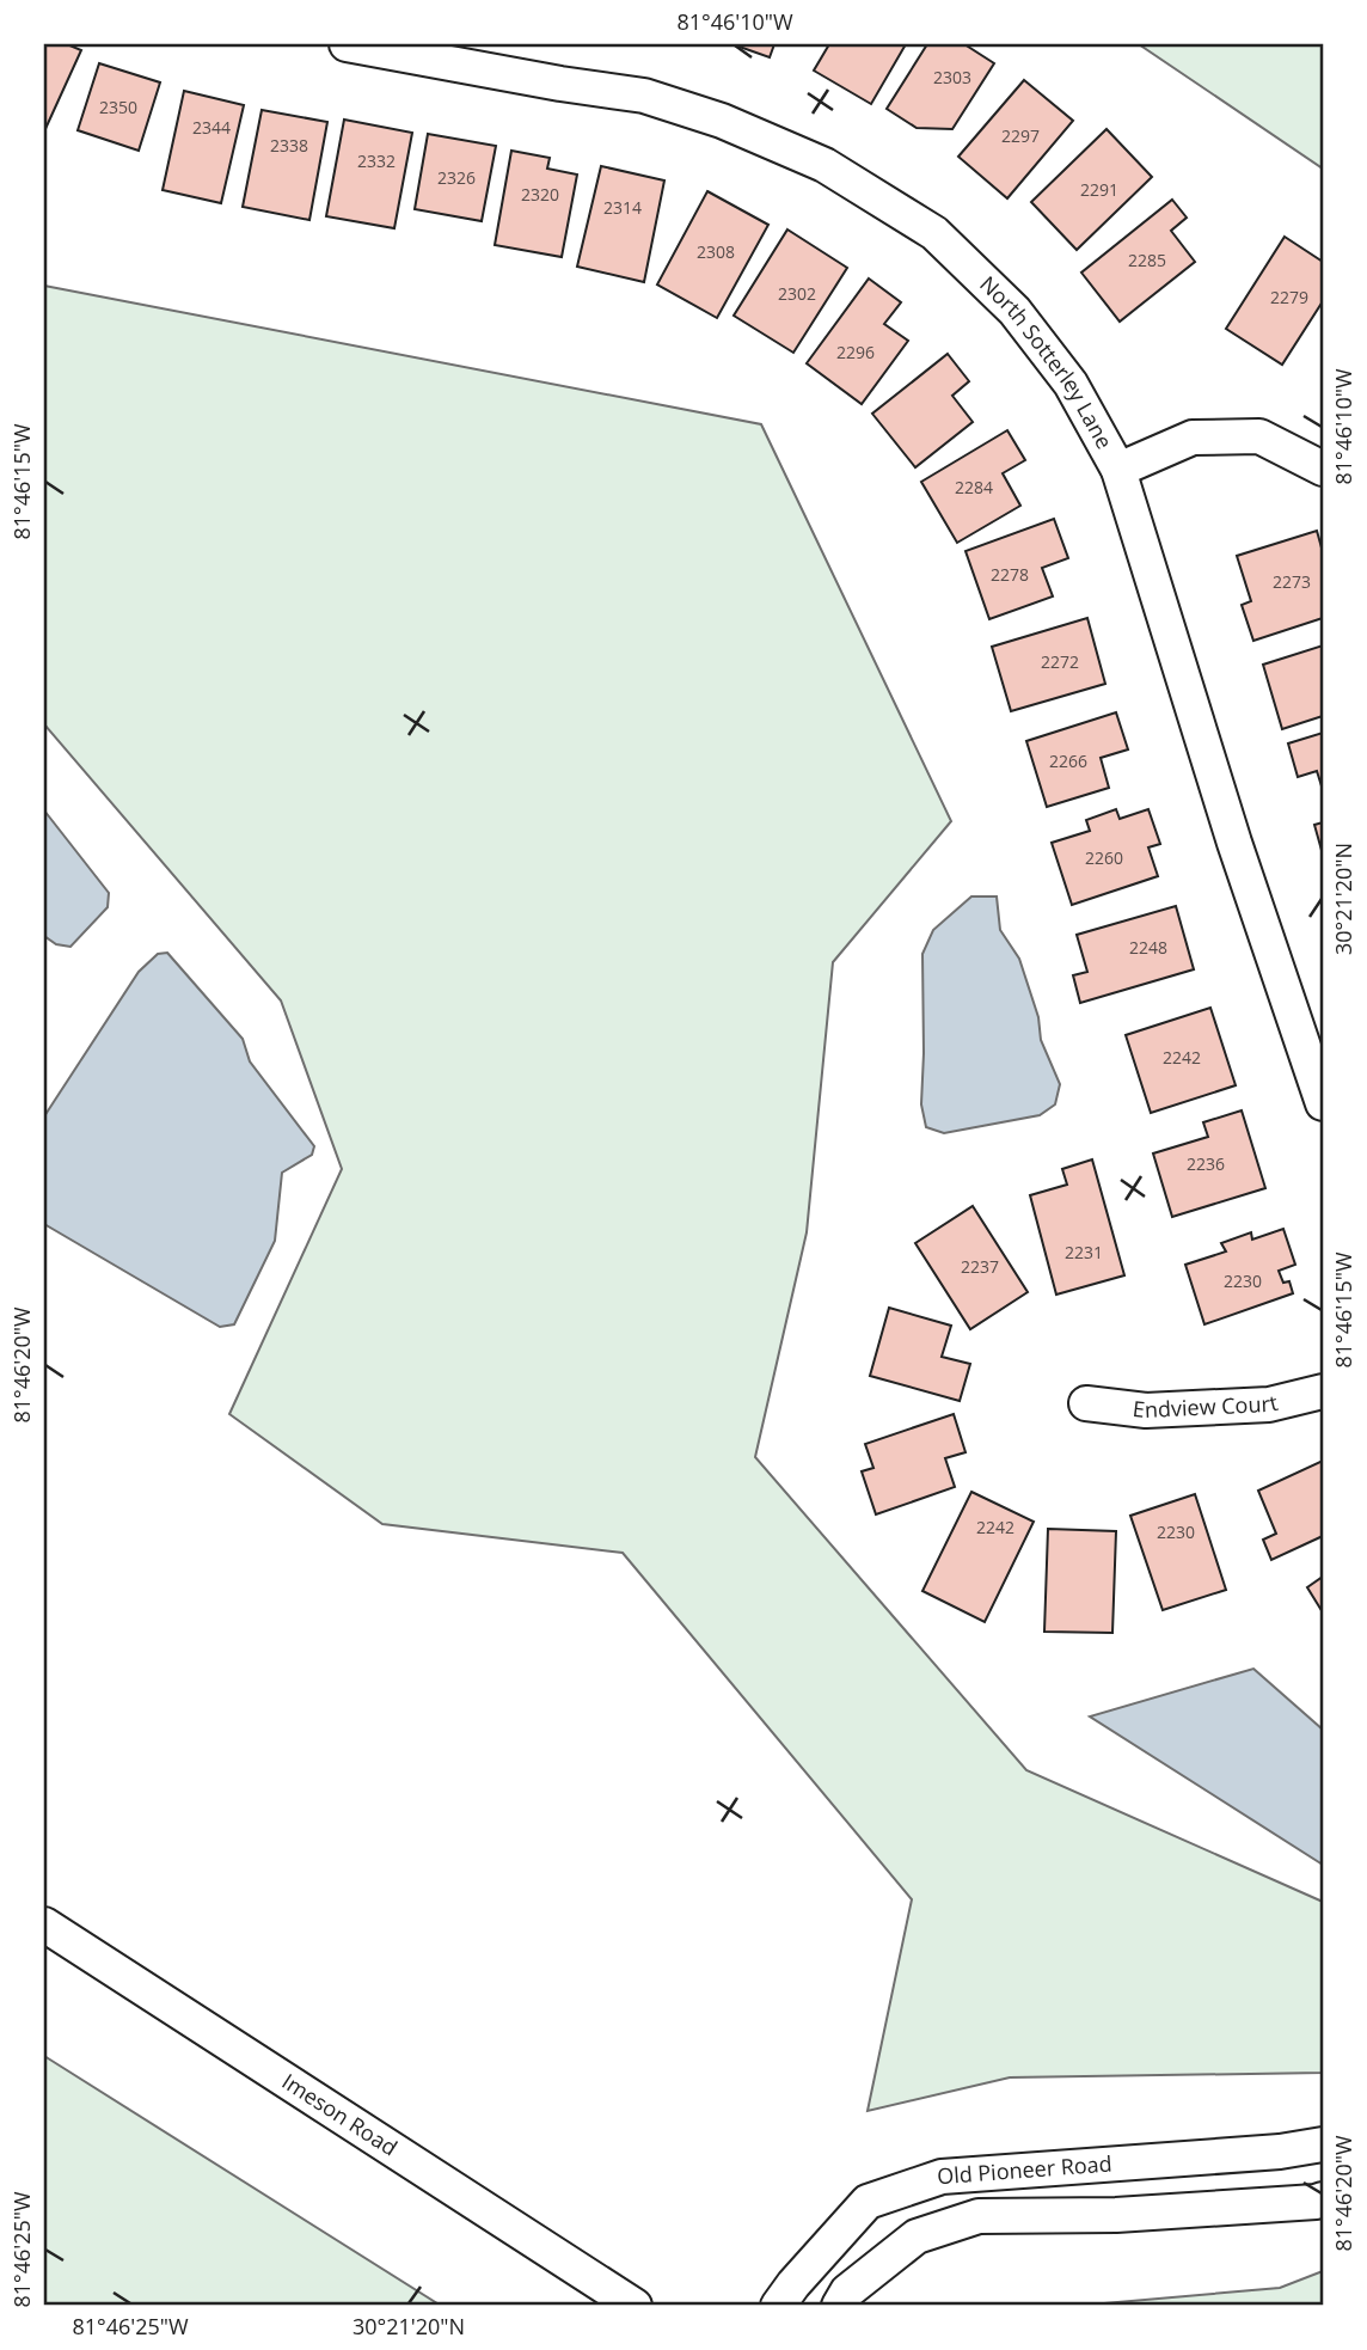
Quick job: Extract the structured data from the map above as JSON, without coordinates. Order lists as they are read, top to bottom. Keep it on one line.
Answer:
{"streets":{"street":["North Sotterley Lane","Endview Court","Imeson Road","Old Pioneer Road"]},"house_numbers":["2303","2350","2344","2297","2338","2332","2326","2291","2320","2314","2308","2285","2302","2279","2296","2284","2278","2273","2272","2266","2260","2248","2242","2236","2231","2237","2230","2242","2230"],"coordinates":["81°46'10\"W","81°46'15\"W","30°21'20\"N","81°46'20\"W","81°46'25\"W"]}
